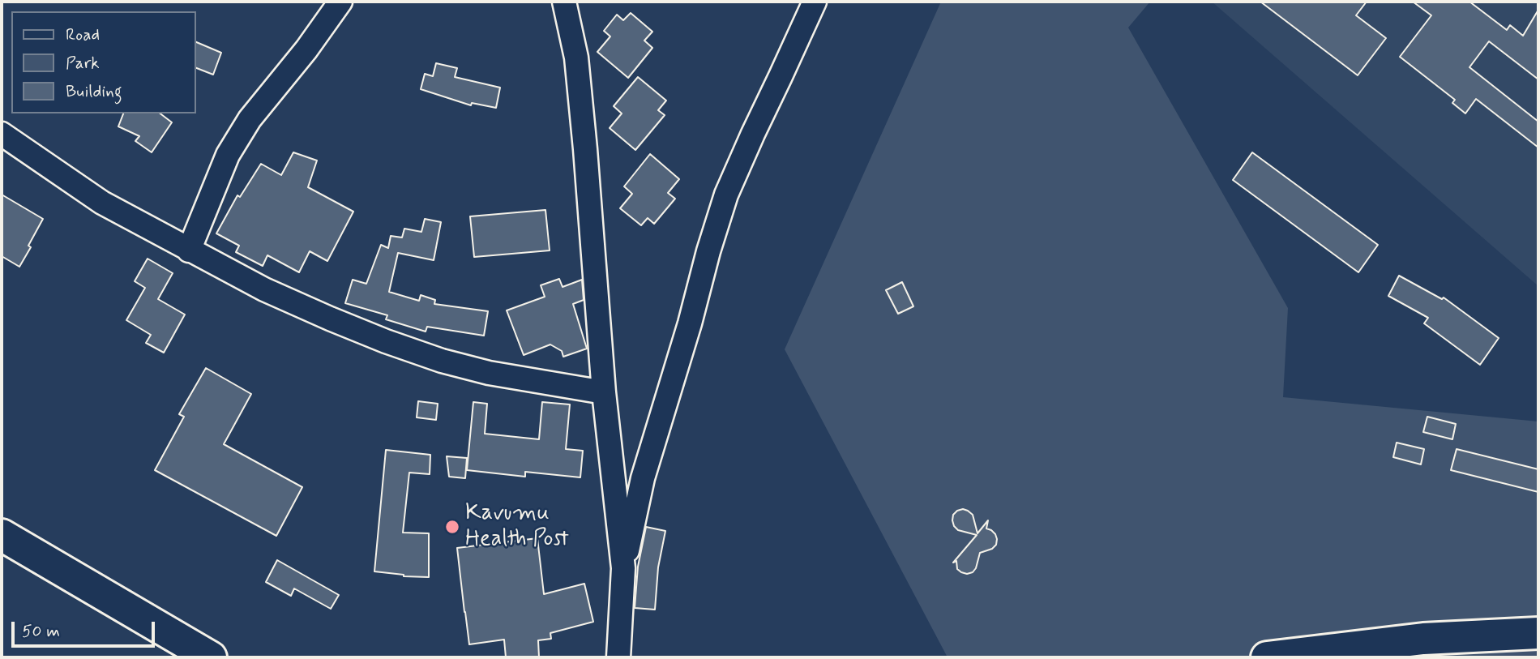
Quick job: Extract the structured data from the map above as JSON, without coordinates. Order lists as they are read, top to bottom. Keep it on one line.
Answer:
{"places":["Kavumu Health Post"],"legend":["Road","Park","Building"],"scale_bar":"50 m"}
